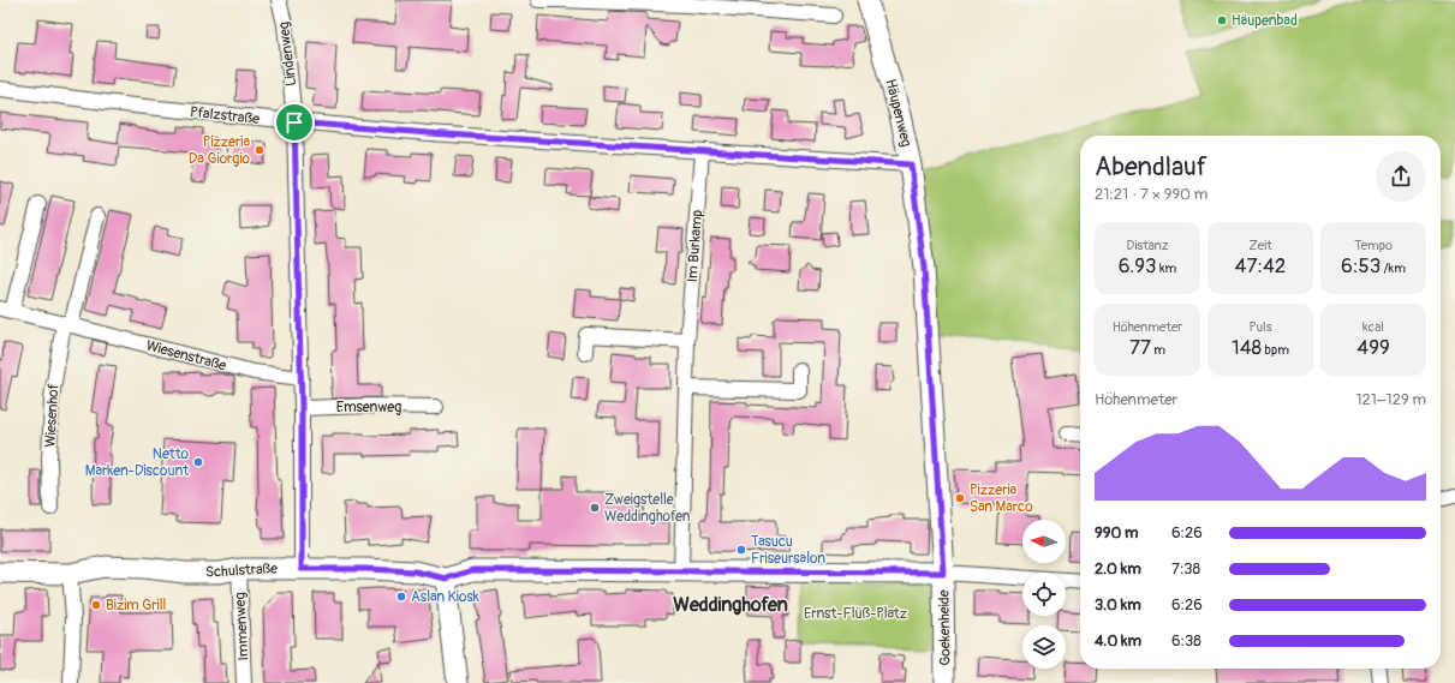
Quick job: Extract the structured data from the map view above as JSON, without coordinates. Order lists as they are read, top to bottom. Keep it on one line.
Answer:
{"streets":{"street":["Lindenweg","Häupenweg","Pfalzstraße","Im Burkamp","Wiesenstraße","Emsenweg","Wiesenhof","Schulstraße","Immenweg","Goekenheide"]},"crossings":[["Lindenweg","Pfalzstraße"],["Lindenweg","Wiesenstraße"],["Lindenweg","Emsenweg"],["Lindenweg","Schulstraße"],["Häupenweg","Pfalzstraße"],["Häupenweg","Goekenheide"],["Pfalzstraße","Im Burkamp"],["Wiesenstraße","Wiesenhof"],["Schulstraße","Immenweg"]],"districts":["Weddinghofen"],"parks":["Ernst-Flüß-Platz"],"places":["Häupenbad","Pizzeria Da Giorgio","Netto Marken-Discount","Pizzeria San Marco","Zweigstelle Weddinghofen","Tasucu Friseursalon","Aslan Kiosk","Bizim Grill"],"north":"left","page":{"heading":["Abendlauf","21:21 · 7 × 990 m"],"stats":[["Distanz","6.93 km"],["Zeit","47:42"],["Tempo","6:53 /km"],["Höhenmeter","77 m"],["Puls","148 bpm"],["kcal","499"]],"chart":["Höhenmeter","121–129 m"],"list":[{"name":"990 m","note":"6:26"},{"name":"2.0 km","note":"7:38"},{"name":"3.0 km","note":"6:26"},{"name":"4.0 km","note":"6:38"}]}}
